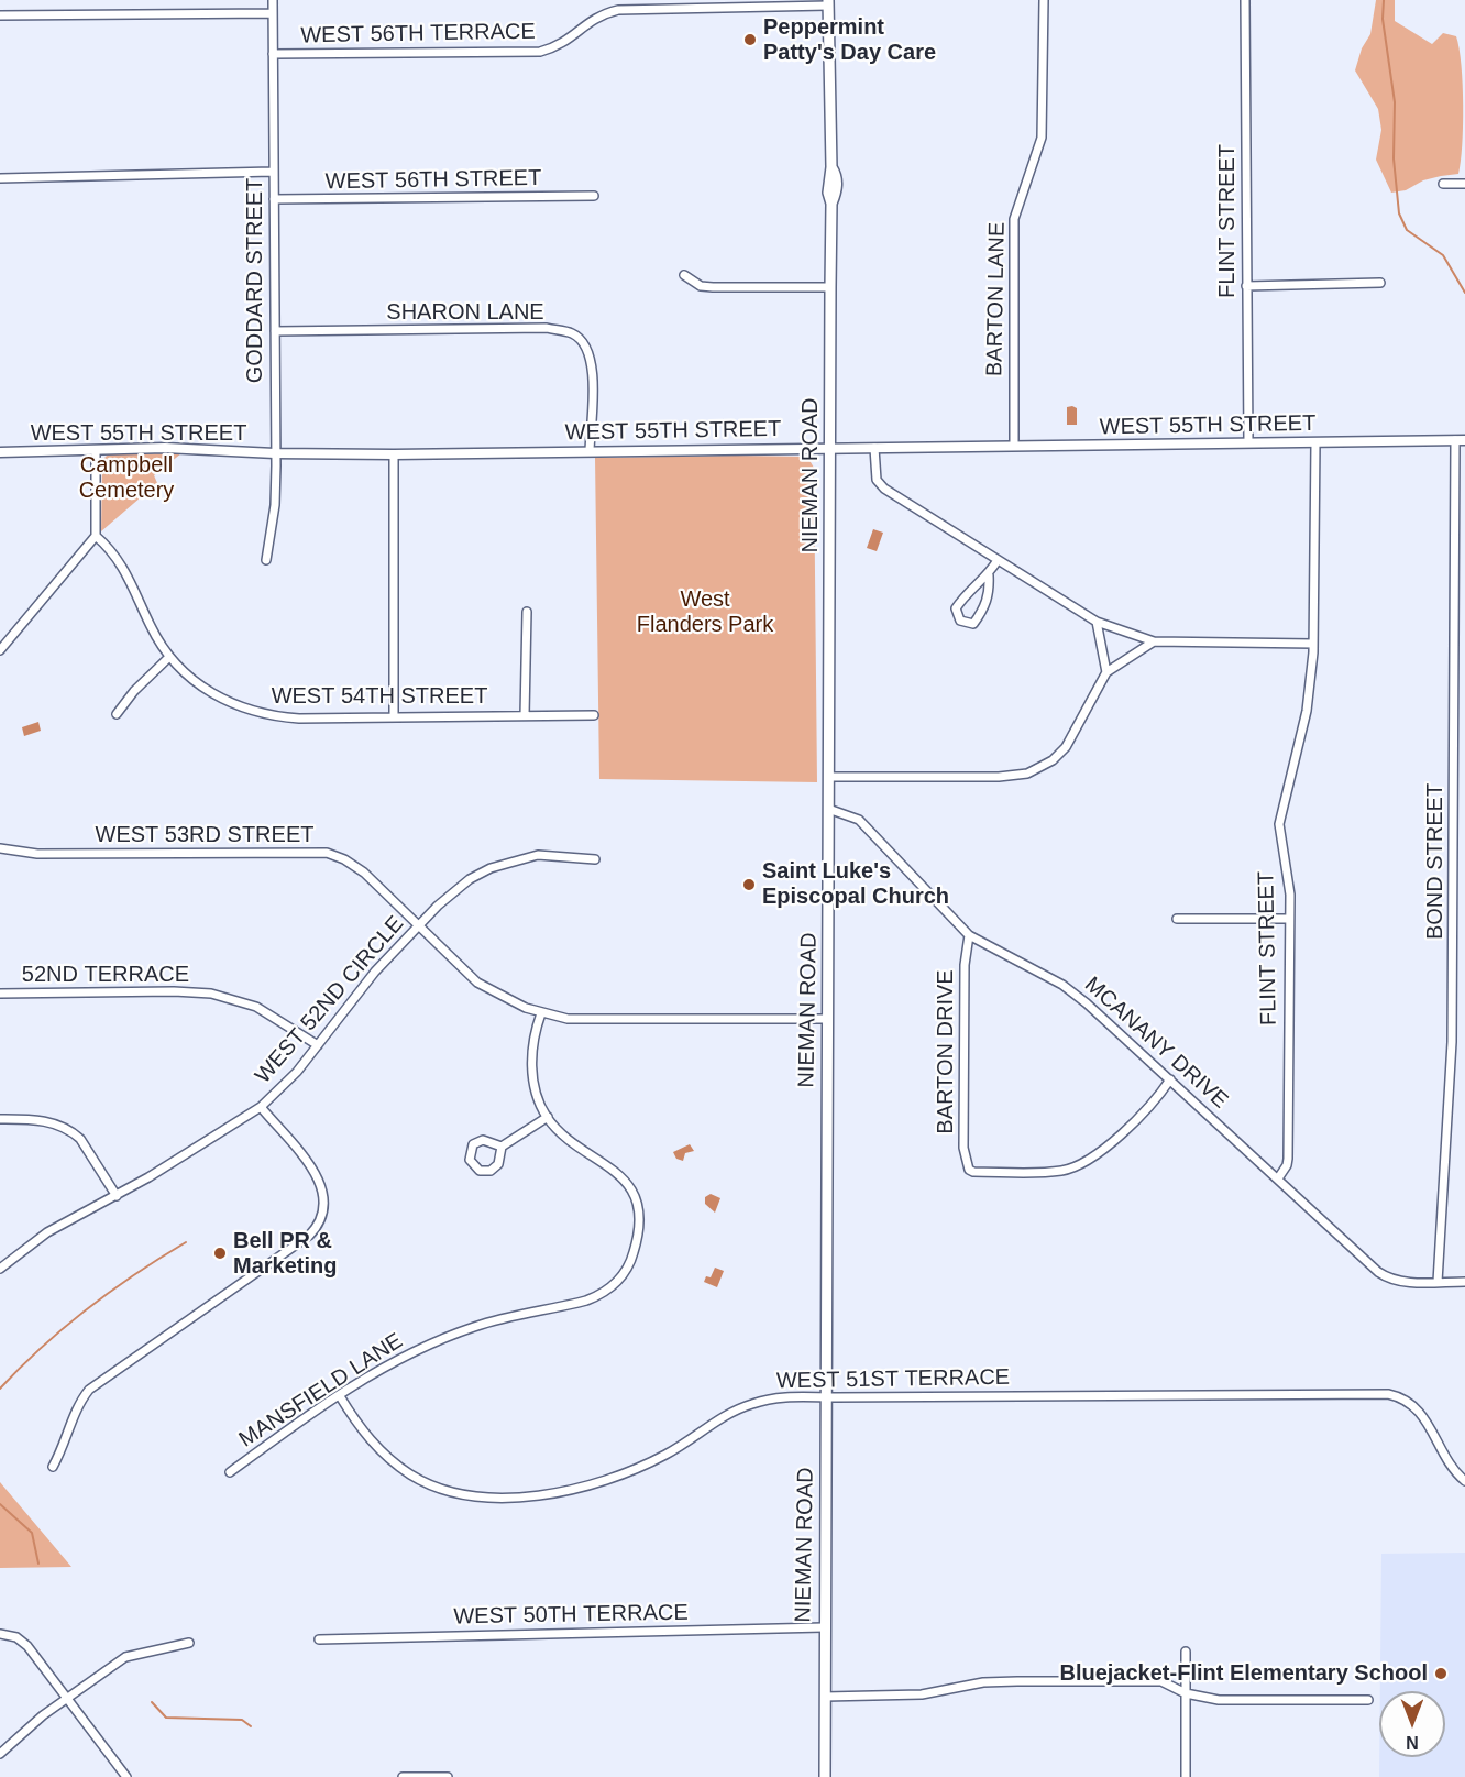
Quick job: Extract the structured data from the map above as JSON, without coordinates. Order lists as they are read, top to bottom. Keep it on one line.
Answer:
{"streets":{"main road":["NIEMAN ROAD"],"street":["WEST 56TH TERRACE","WEST 56TH STREET","FLINT STREET","GODDARD STREET","BARTON LANE","SHARON LANE","WEST 55TH STREET","WEST 54TH STREET","WEST 53RD STREET","BOND STREET","52ND TERRACE","WEST 52ND CIRCLE","MCANANY DRIVE","BARTON DRIVE","WEST 51ST TERRACE","MANSFIELD LANE","WEST 50TH TERRACE"]},"crossings":[["WEST 56TH TERRACE","GODDARD STREET"],["WEST 56TH TERRACE","NIEMAN ROAD"],["WEST 56TH STREET","GODDARD STREET"],["FLINT STREET","WEST 55TH STREET"],["FLINT STREET","MCANANY DRIVE"],["GODDARD STREET","SHARON LANE"],["GODDARD STREET","WEST 55TH STREET"],["BARTON LANE","WEST 55TH STREET"],["SHARON LANE","WEST 55TH STREET"],["WEST 55TH STREET","NIEMAN ROAD"],["WEST 55TH STREET","BOND STREET"],["NIEMAN ROAD","WEST 53RD STREET"],["NIEMAN ROAD","MCANANY DRIVE"],["NIEMAN ROAD","WEST 51ST TERRACE"],["NIEMAN ROAD","WEST 50TH TERRACE"],["WEST 53RD STREET","WEST 52ND CIRCLE"],["WEST 53RD STREET","MANSFIELD LANE"],["BOND STREET","MCANANY DRIVE"],["52ND TERRACE","WEST 52ND CIRCLE"],["MCANANY DRIVE","BARTON DRIVE"],["WEST 51ST TERRACE","MANSFIELD LANE"]],"parks":["Campbell Cemetery","West Flanders Park"],"places":["Peppermint Patty's Day Care","Saint Luke's Episcopal Church","Bell PR & Marketing","Bluejacket-Flint Elementary School"],"north":"bottom"}
